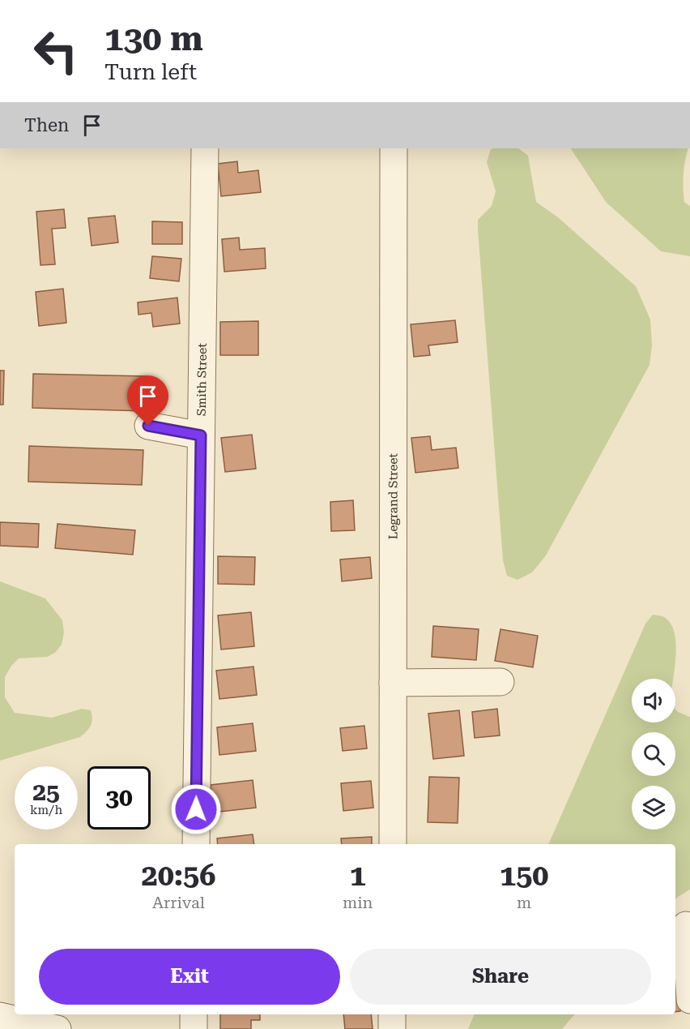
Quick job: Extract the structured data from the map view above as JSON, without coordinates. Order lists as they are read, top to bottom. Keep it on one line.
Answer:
{"streets":{"street":["Smith Street","Legrand Street"]},"page":{"turn":["130 m","Turn left"],"then":"Then","speed":"25 km/h","limit":"30","eta":["20:56","Arrival","1","min","150","m"],"buttons":["Exit","Share"]}}
